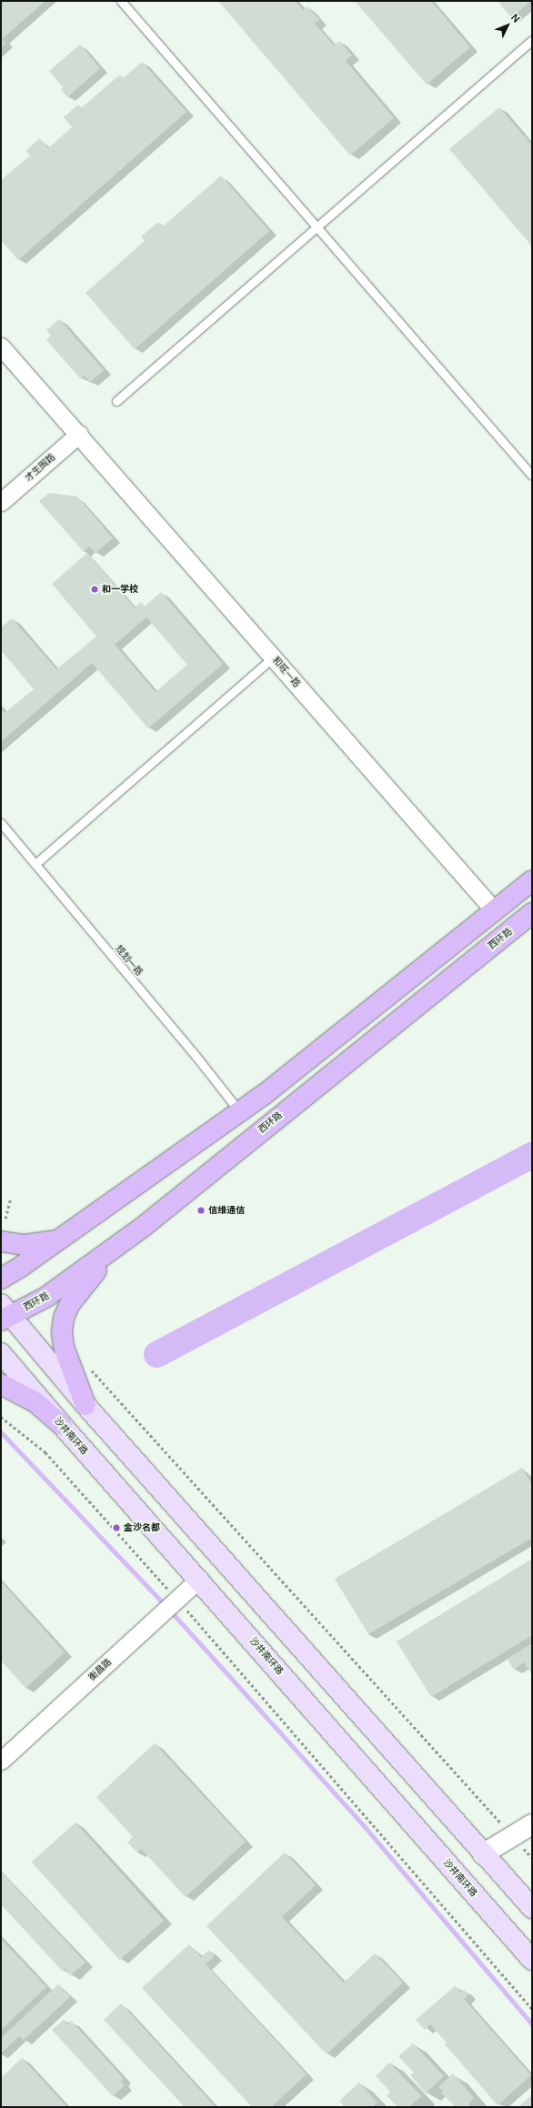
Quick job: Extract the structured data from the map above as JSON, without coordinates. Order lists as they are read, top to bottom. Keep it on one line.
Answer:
{"streets":{"main road":["西环路","沙井南环路"],"street":["才生围路","和旺一路","衡昌路"],"lane":["规划一路"]},"crossings":[["才生围路","和旺一路"],["沙井南环路","衡昌路"]],"places":["和一学校","信维通信","金沙名都"],"north":"top right"}
